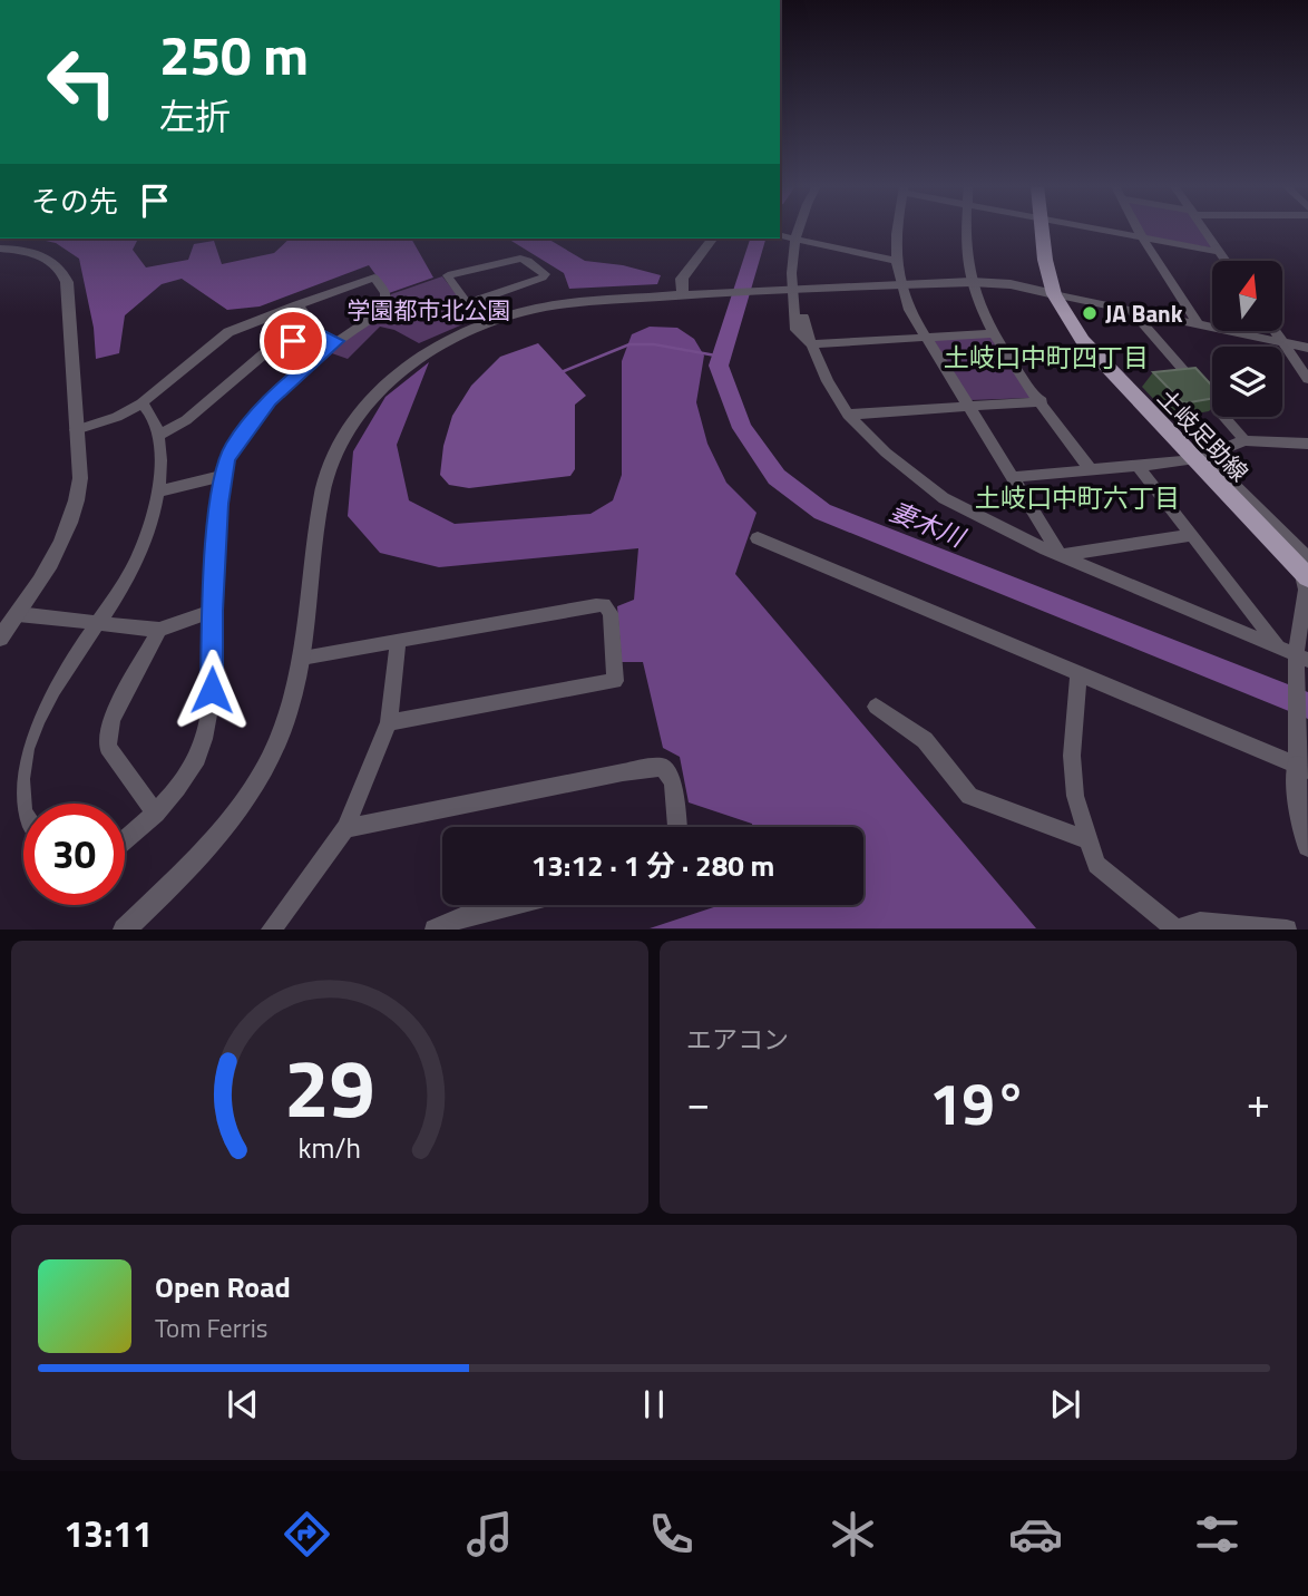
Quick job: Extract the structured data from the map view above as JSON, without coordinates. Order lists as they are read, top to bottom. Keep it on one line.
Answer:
{"streets":{"main road":["土岐足助線"]},"districts":["土岐口中町四丁目","土岐口中町六丁目"],"water":["妻木川"],"parks":["学園都市北公園"],"places":["JA Bank"],"north":"top","page":{"turn":["250 m","左折"],"then":"その先","limit":"30","trip":"13:12 · 1 分 · 280 m","tile":"エアコン","heat":["−","19°","+"],"song":["Open Road","Tom Ferris"],"tabs":"13:11","gauge":["29","km/h"]}}
